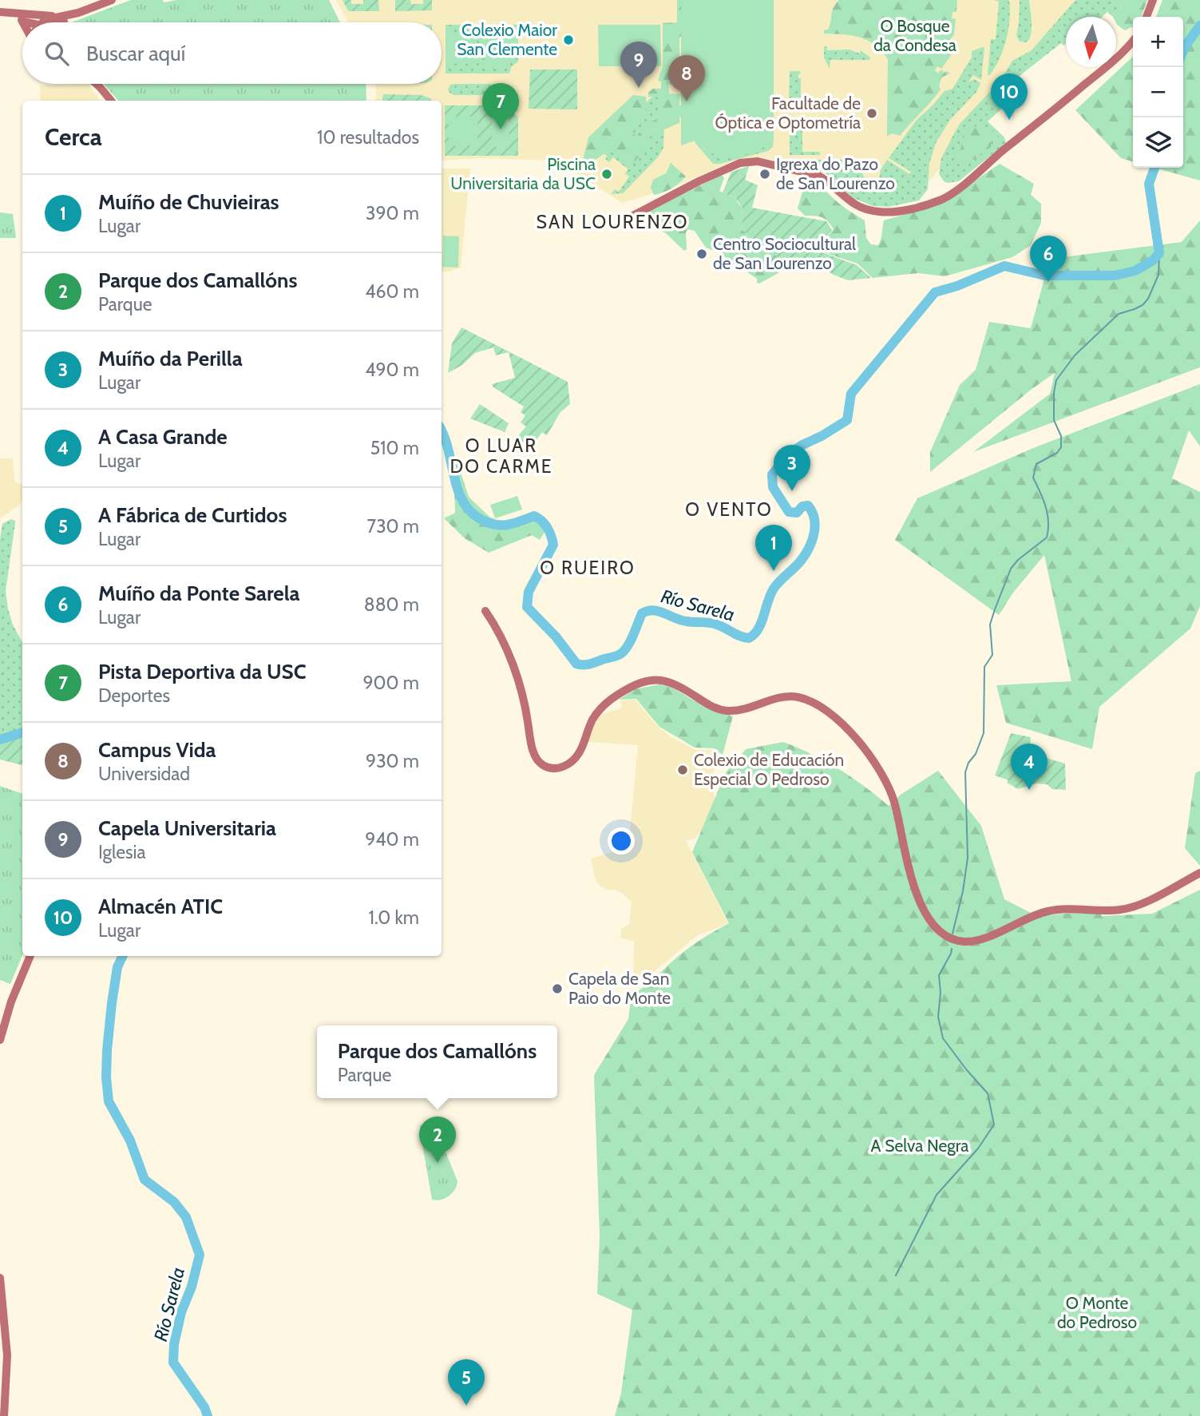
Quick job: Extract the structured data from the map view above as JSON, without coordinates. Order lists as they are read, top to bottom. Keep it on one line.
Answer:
{"districts":["SAN LOURENZO","O LUAR DO CARME","O VENTO","O RUEIRO"],"water":["Río Sarela"],"parks":["O Bosque da Condesa","A Selva Negra","O Monte do Pedroso"],"places":["Colexio Maior San Clemente","Facultade de Óptica e Optometría","Piscina Universitaria da USC","Igrexa do Pazo de San Lourenzo","Centro Sociocultural de San Lourenzo","Colexio de Educación Especial O Pedroso","Capela de San Paio do Monte"],"north":"bottom","page":{"map_buttons":["+","−"],"search":"Buscar aquí","pins":["9","8","10","7","6","3","1","4","2","5"],"heading":["Cerca","10 resultados"],"list":[{"mark":"1","name":"Muíño de Chuvieiras","note":"Lugar","value":"390 m"},{"mark":"2","name":"Parque dos Camallóns","note":"Parque","value":"460 m"},{"mark":"3","name":"Muíño da Perilla","note":"Lugar","value":"490 m"},{"mark":"4","name":"A Casa Grande","note":"Lugar","value":"510 m"},{"mark":"5","name":"A Fábrica de Curtidos","note":"Lugar","value":"730 m"},{"mark":"6","name":"Muíño da Ponte Sarela","note":"Lugar","value":"880 m"},{"mark":"7","name":"Pista Deportiva da USC","note":"Deportes","value":"900 m"},{"mark":"8","name":"Campus Vida","note":"Universidad","value":"930 m"},{"mark":"9","name":"Capela Universitaria","note":"Iglesia","value":"940 m"},{"mark":"10","name":"Almacén ATIC","note":"Lugar","value":"1.0 km"}],"popup":["Parque dos Camallóns","Parque"]}}
